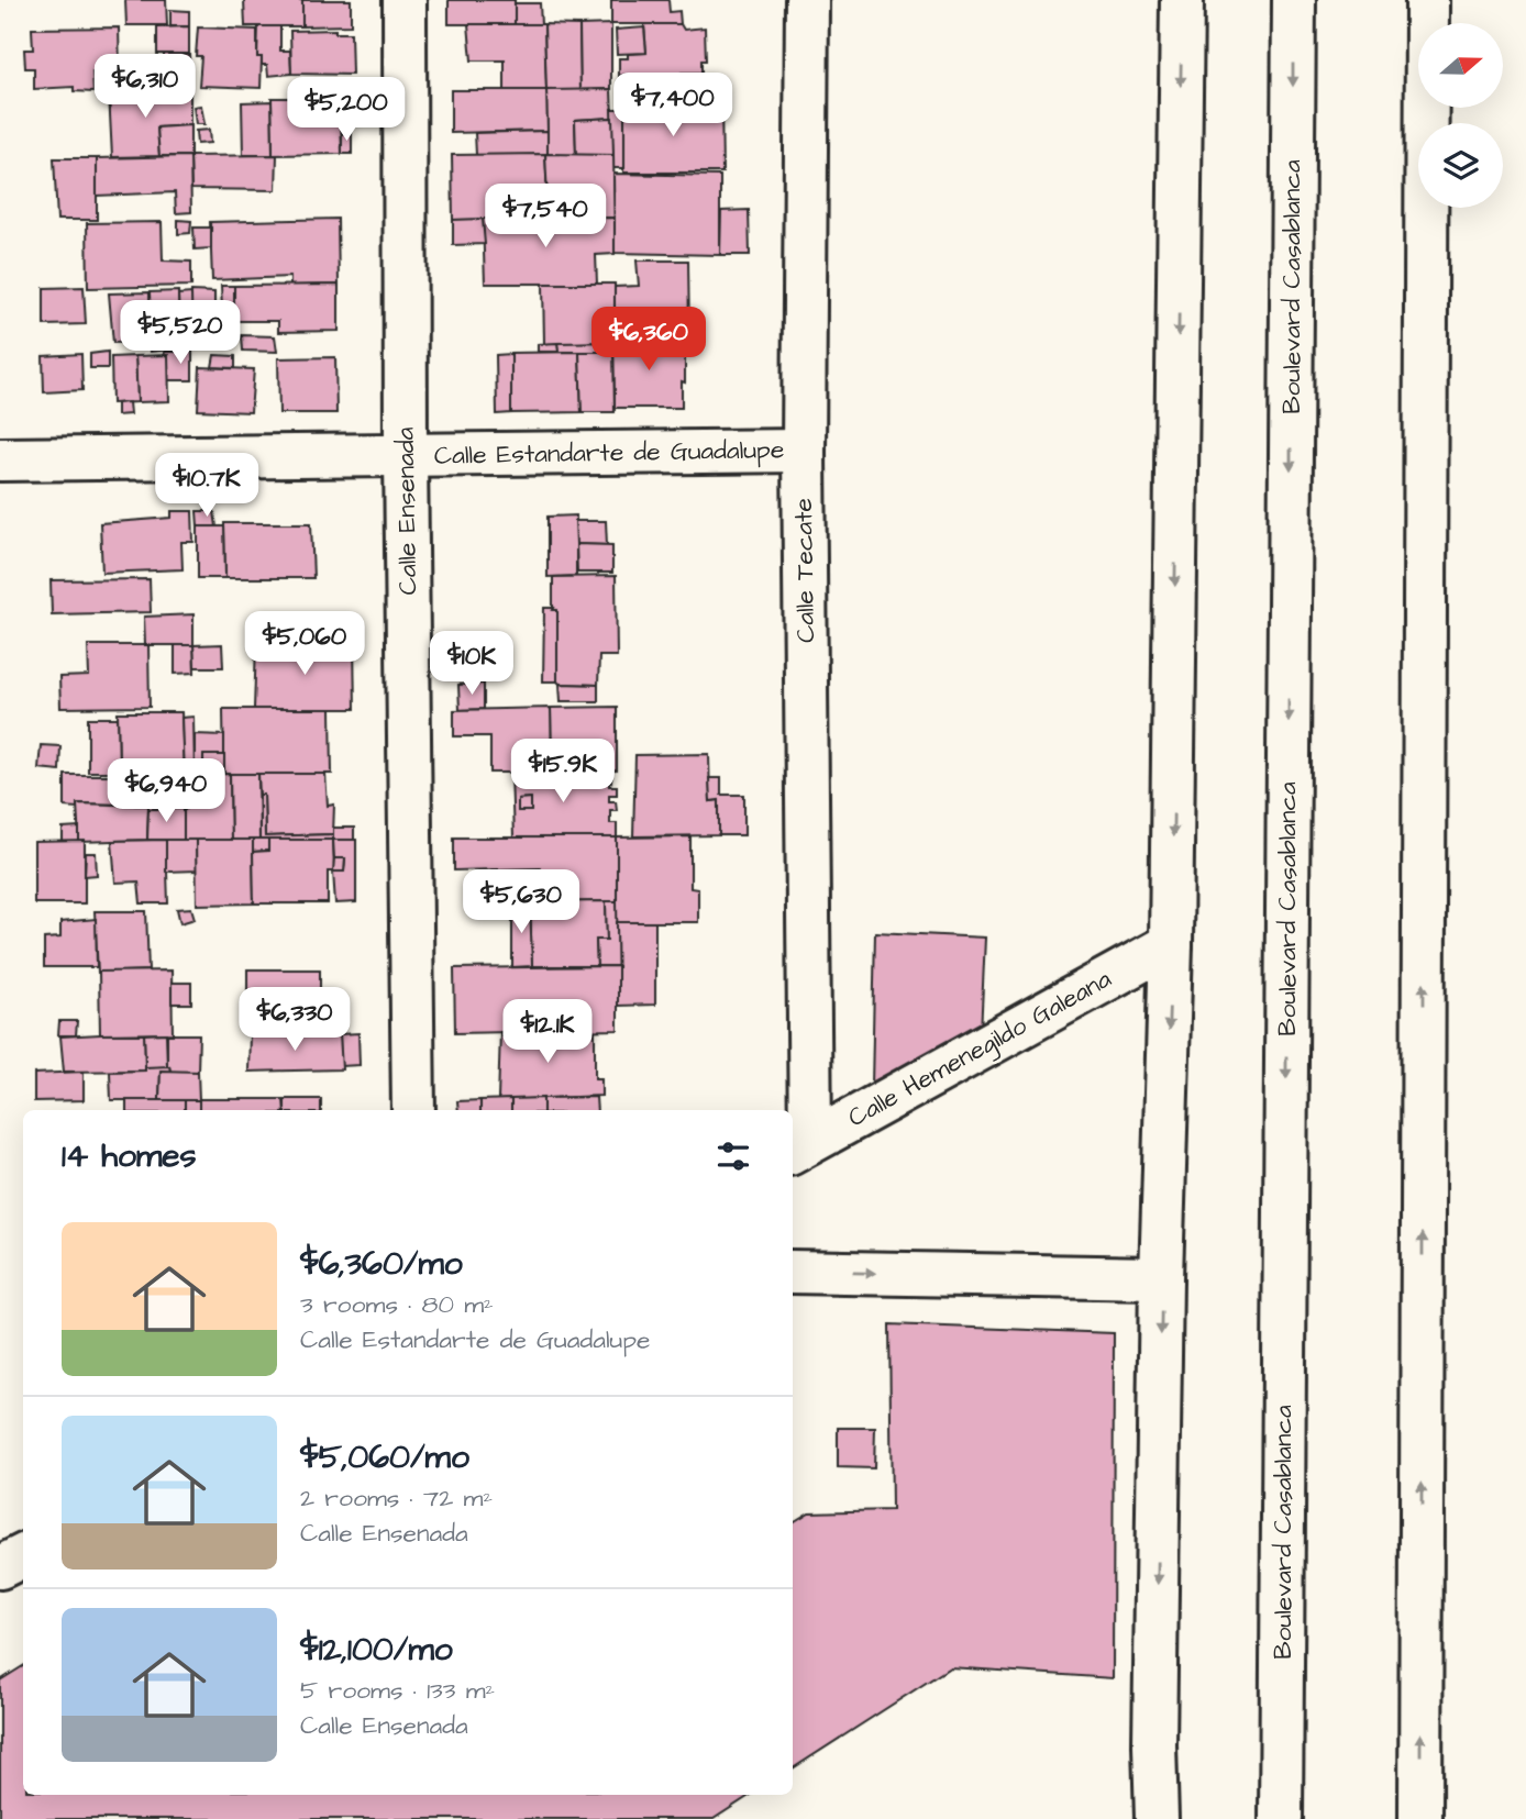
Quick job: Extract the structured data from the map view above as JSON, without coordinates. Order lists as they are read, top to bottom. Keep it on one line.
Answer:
{"streets":{"street":["Boulevard Casablanca","Calle Estandarte de Guadalupe","Calle Ensenada","Calle Tecate","Calle Hemenegildo Galeana"]},"crossings":[["Calle Estandarte de Guadalupe","Calle Ensenada"],["Calle Estandarte de Guadalupe","Calle Tecate"],["Calle Tecate","Calle Hemenegildo Galeana"]],"north":"right","page":{"price":["$6,310","$7,400","$5,200","$7,540","$5,520","$6,360","$10.7K","$5,060","$10K","$15.9K","$6,940","$5,630","$6,330","$12.1K"],"heading":"14 homes","list":[{"name":"$6,360/mo","note":"3 rooms · 80 m² · Calle Estandarte de Guadalupe"},{"name":"$5,060/mo","note":"2 rooms · 72 m² · Calle Ensenada"},{"name":"$12,100/mo","note":"5 rooms · 133 m² · Calle Ensenada"}]}}
